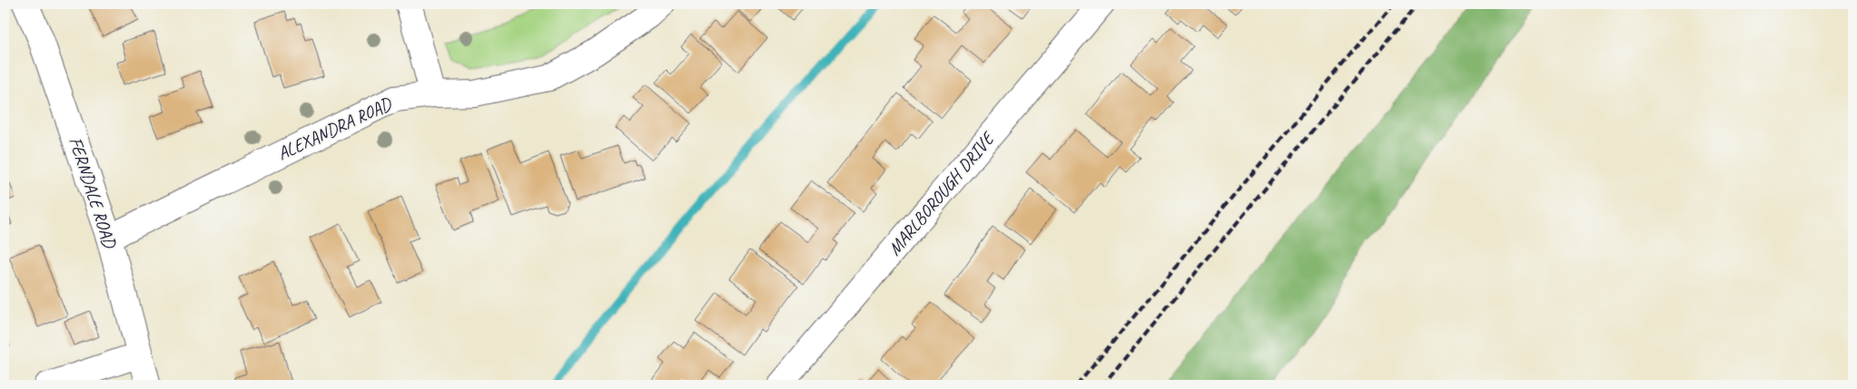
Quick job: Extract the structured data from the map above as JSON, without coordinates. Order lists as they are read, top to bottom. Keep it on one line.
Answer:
{"streets":{"street":["ALEXANDRA ROAD","FERNDALE ROAD","MARLBOROUGH DRIVE"]},"crossings":[["ALEXANDRA ROAD","FERNDALE ROAD"]]}
